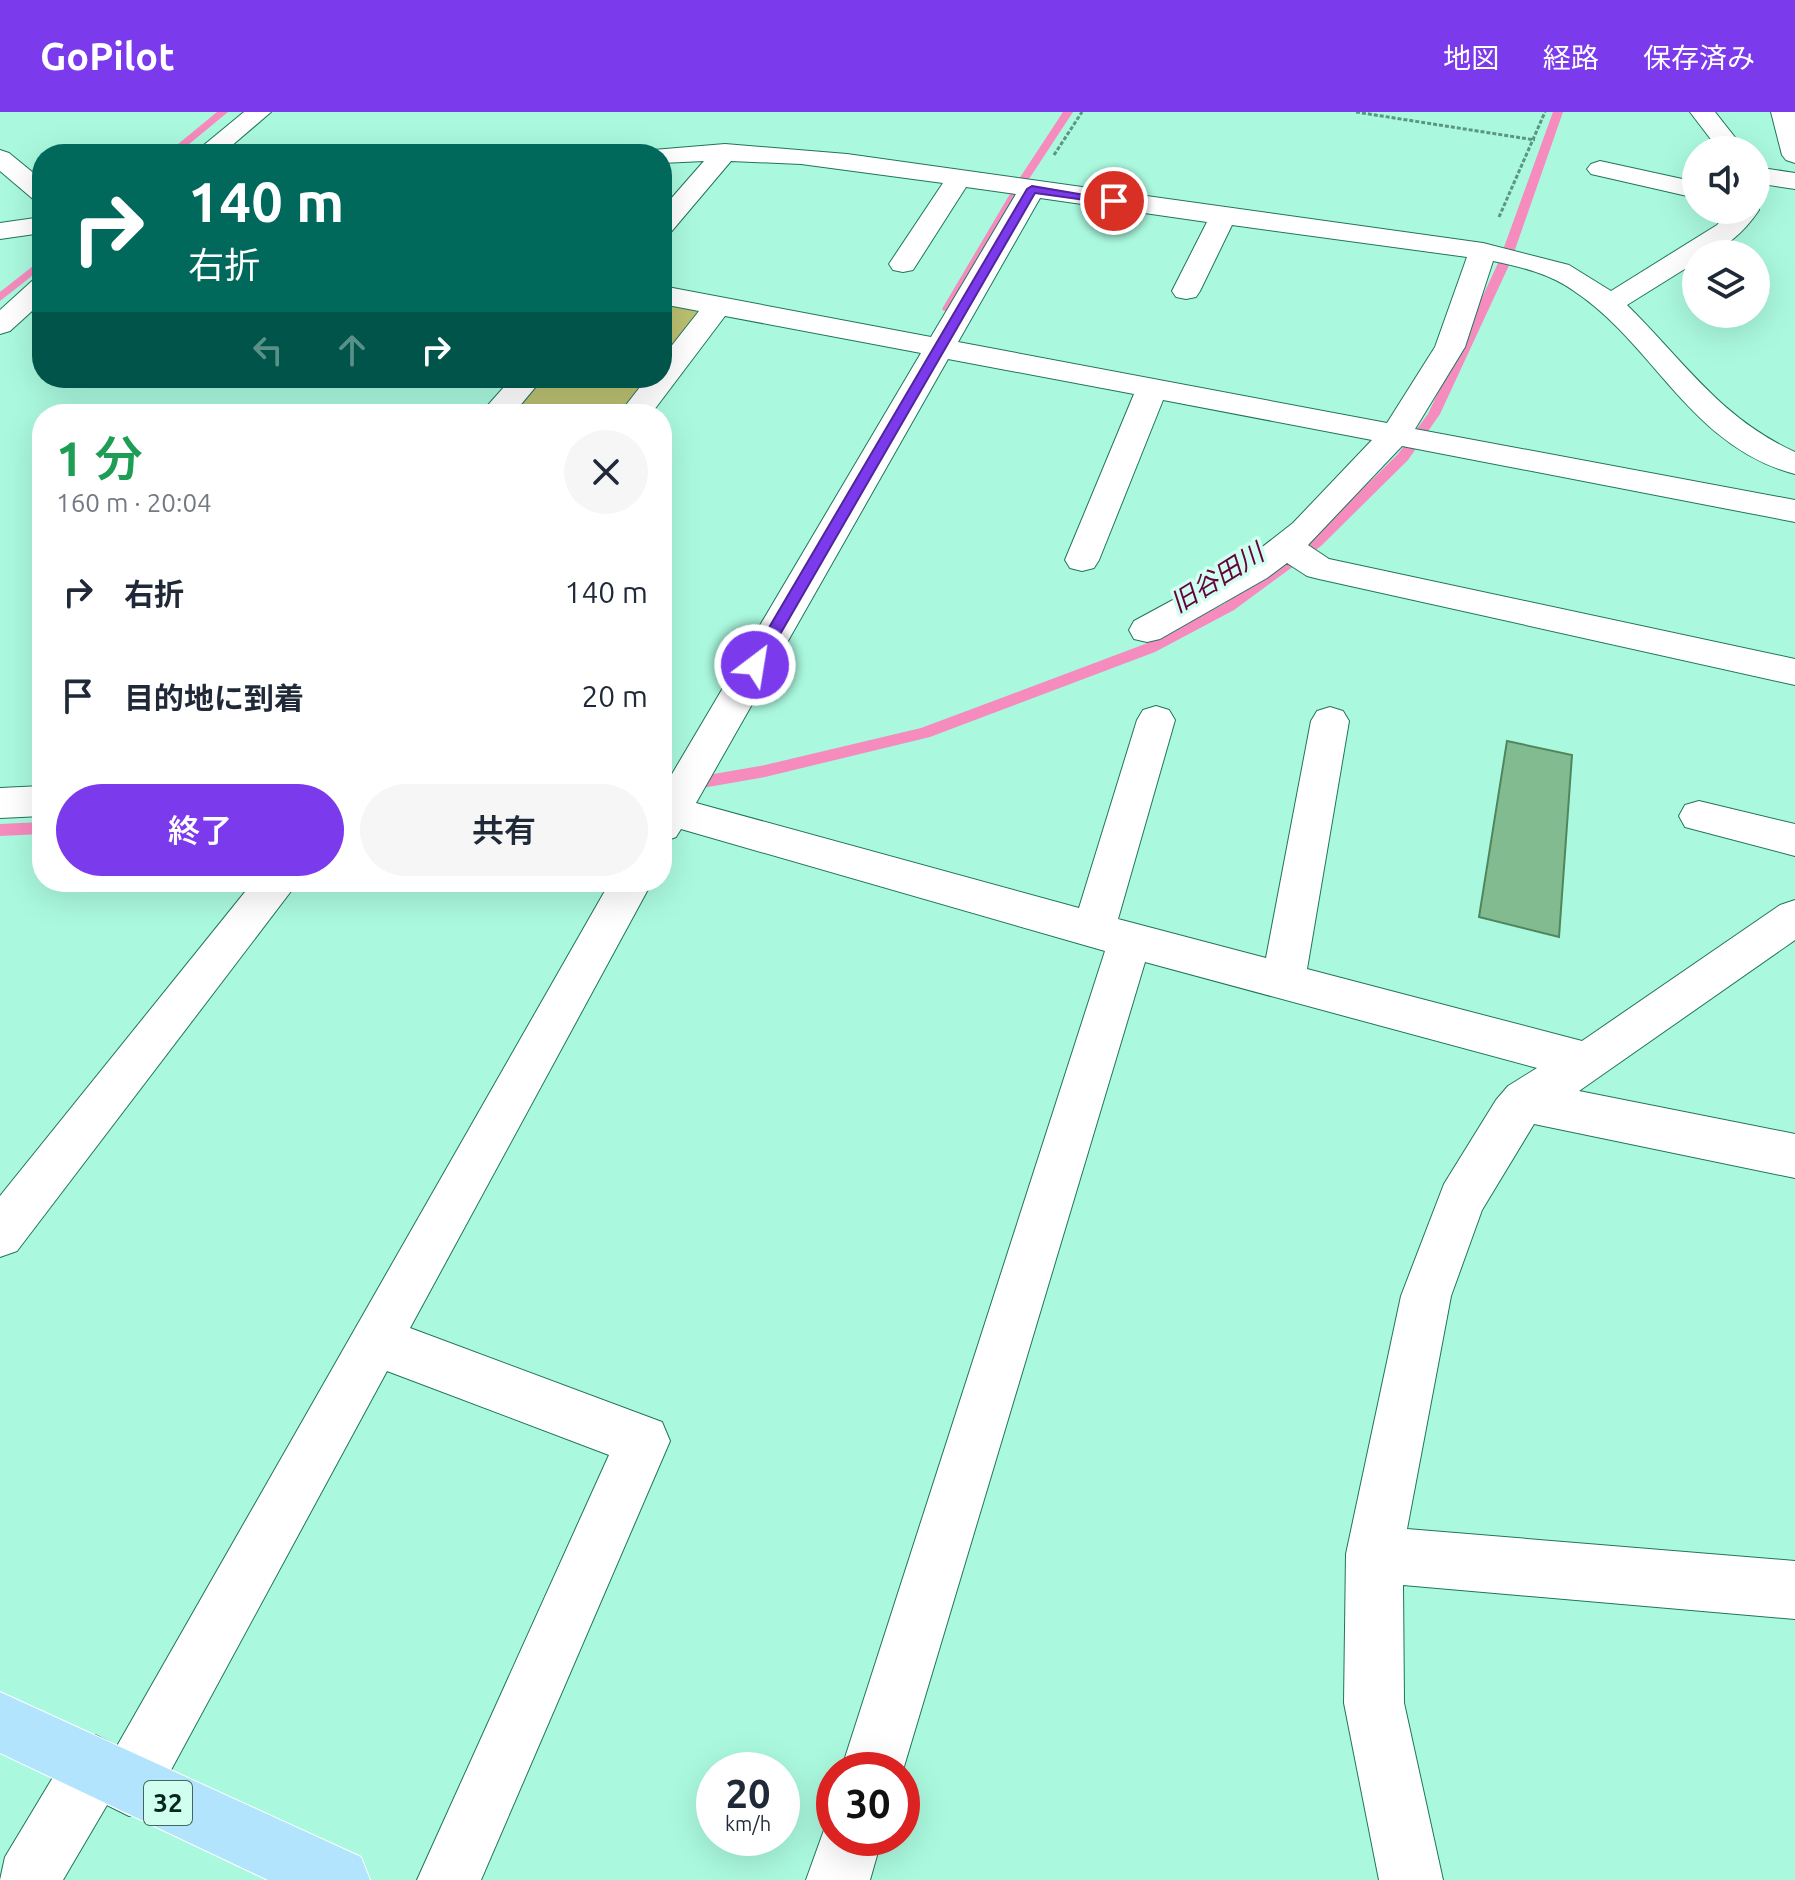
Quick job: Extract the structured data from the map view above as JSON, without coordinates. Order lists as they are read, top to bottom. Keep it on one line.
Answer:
{"streets":{"main road":["32"]},"water":["旧谷田川"],"page":{"header":"GoPilot","nav":["地図","経路","保存済み"],"turn":["140 m","右折"],"heading":["1 分","160 m · 20:04"],"list":[{"name":"右折","value":"140 m"},{"name":"目的地に到着","value":"20 m"}],"buttons":["終了","共有"],"speed":"20 km/h","limit":"30"}}
